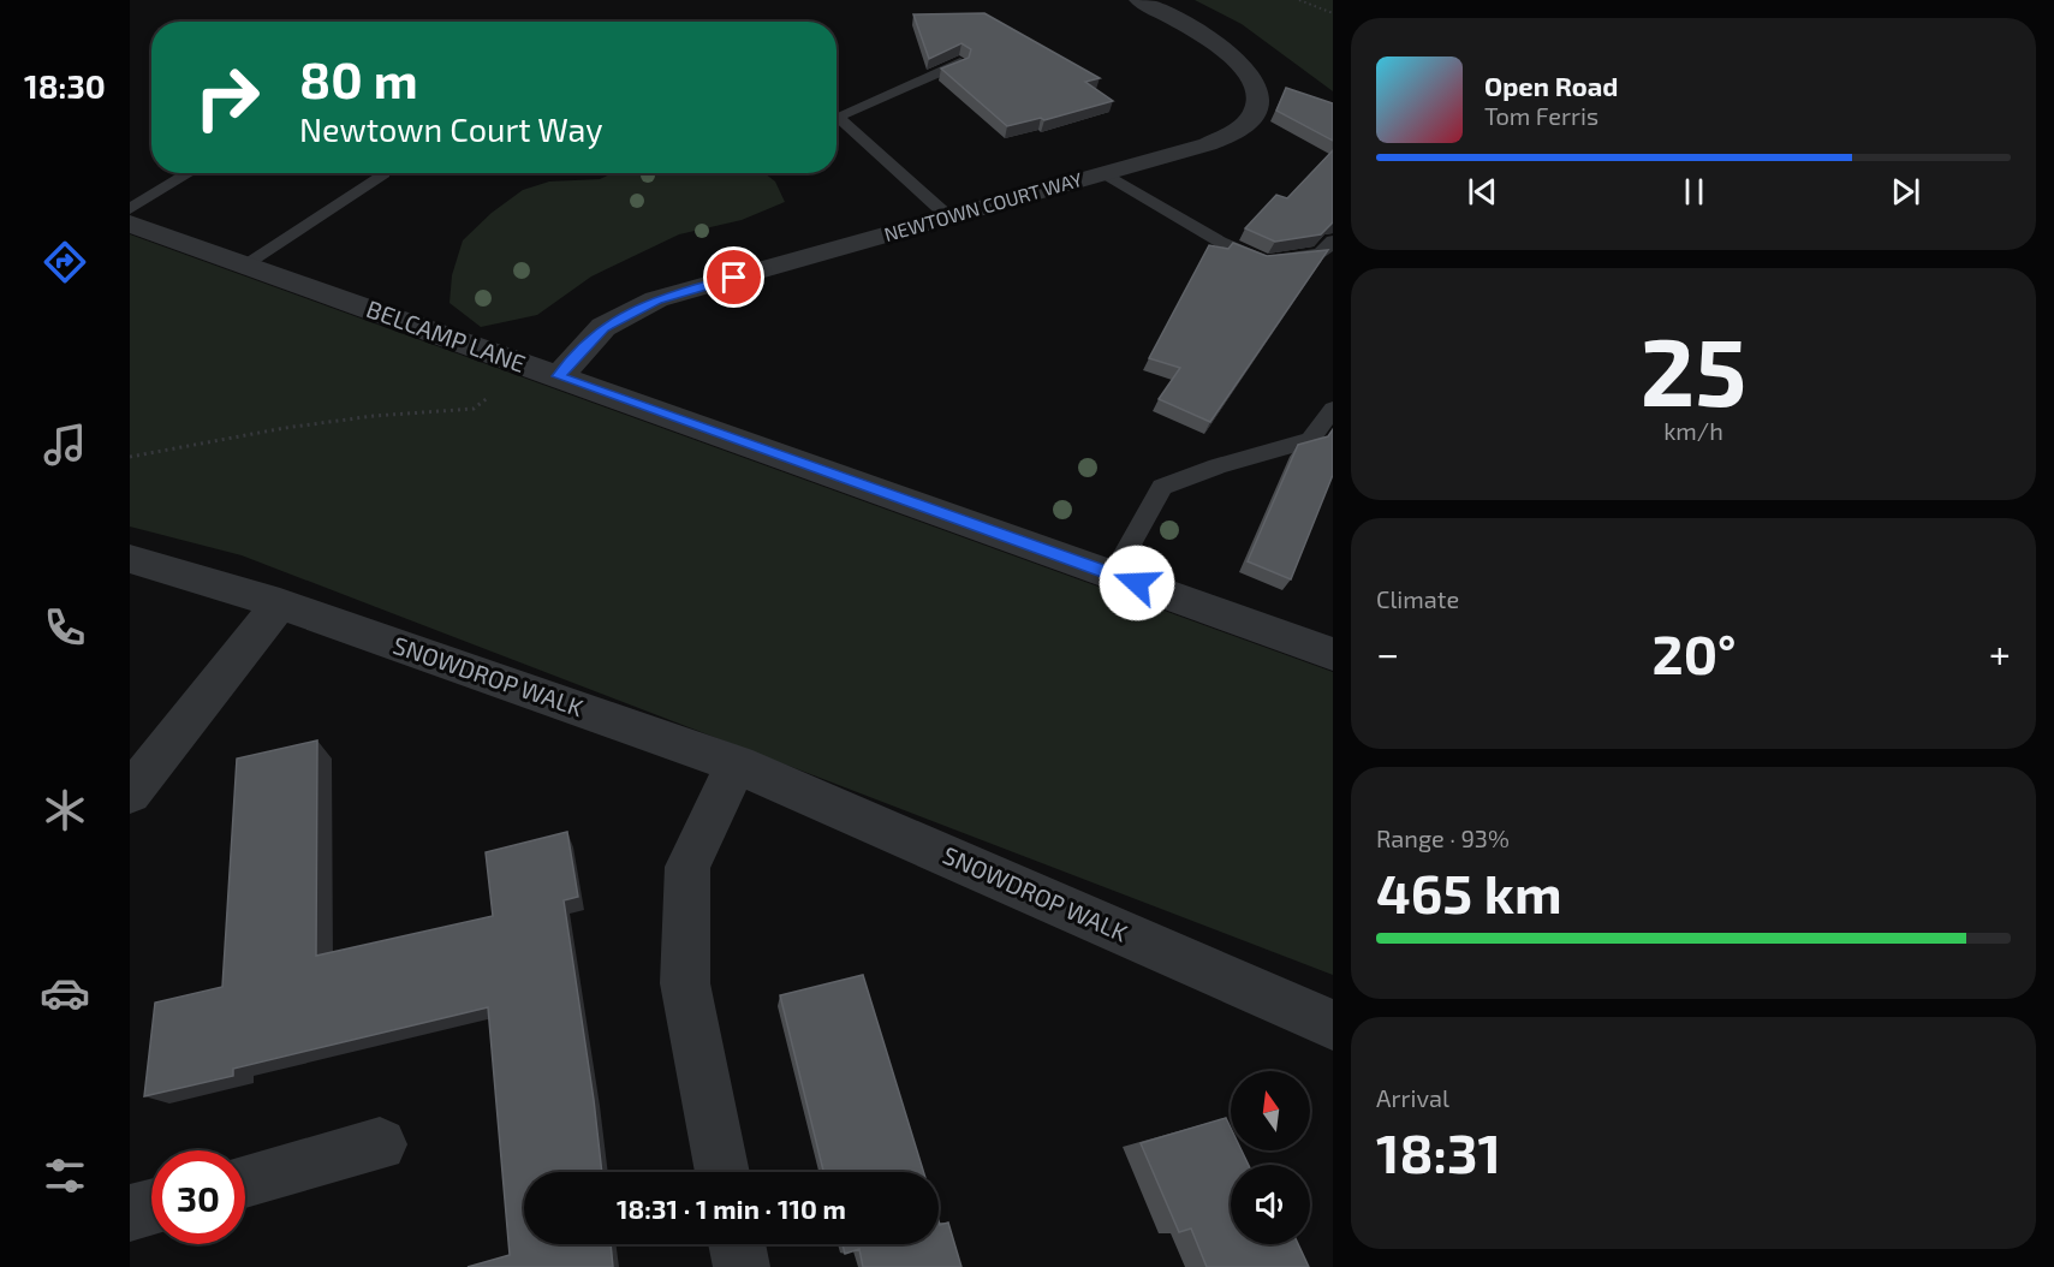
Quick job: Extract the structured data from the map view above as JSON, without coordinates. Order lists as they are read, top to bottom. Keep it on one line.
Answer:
{"streets":{"street":["NEWTOWN COURT WAY","BELCAMP LANE","SNOWDROP WALK"]},"crossings":[["NEWTOWN COURT WAY","BELCAMP LANE"]],"north":"top","page":{"tabs":"18:30","turn":["80 m","Newtown Court Way"],"song":["Open Road","Tom Ferris"],"tile":[["25","km/h"],"Climate",["Range · 93%","465 km"],["Arrival","18:31"]],"heat":["−","20°","+"],"limit":"30","trip":"18:31 · 1 min · 110 m"}}
